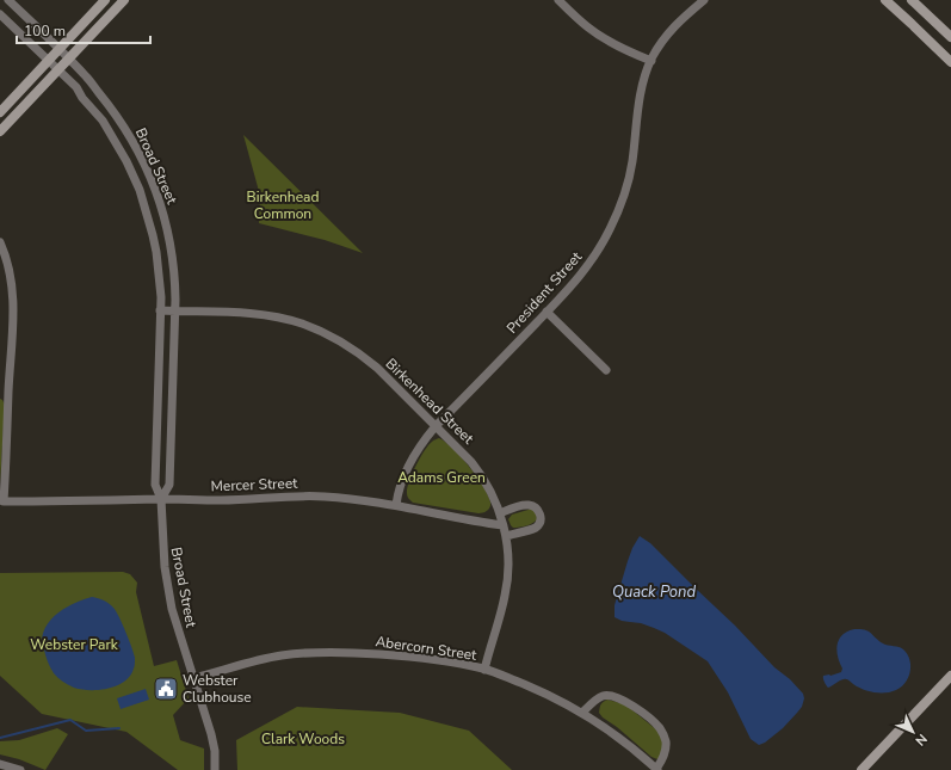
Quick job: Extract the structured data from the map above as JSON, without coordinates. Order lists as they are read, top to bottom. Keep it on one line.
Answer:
{"streets":{"street":["Broad Street","President Street","Birkenhead Street","Mercer Street","Abercorn Street"]},"crossings":[["Broad Street","Birkenhead Street"],["Broad Street","Mercer Street"],["Broad Street","Abercorn Street"],["President Street","Birkenhead Street"],["President Street","Mercer Street"],["Birkenhead Street","Mercer Street"],["Birkenhead Street","Abercorn Street"]],"water":["Quack Pond"],"parks":["Birkenhead Common","Adams Green","Webster Park","Clark Woods"],"places":{"public building":["Webster Clubhouse"]},"scale_bar":"100 m","north":"bottom right"}
